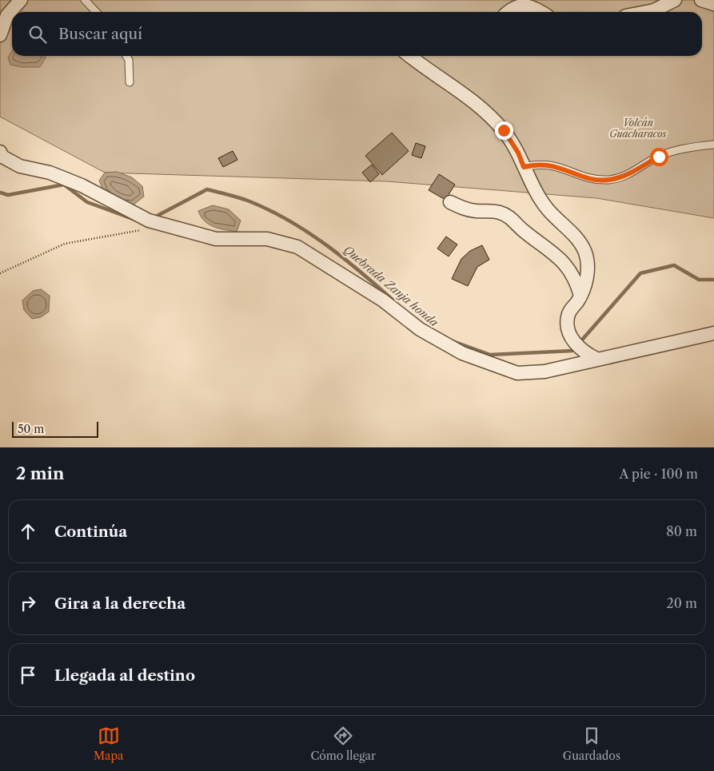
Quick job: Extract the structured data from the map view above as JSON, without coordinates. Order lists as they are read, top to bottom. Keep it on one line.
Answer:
{"water":["Quebrada Zanja honda"],"parks":["Volcán Guacharacos"],"scale_bar":"50 m","page":{"search":"Buscar aquí","scale":"50 m","heading":["2 min","A pie · 100 m"],"list":[["Continúa","80 m"],["Gira a la derecha","20 m"],"Llegada al destino"],"nav":["Mapa","Cómo llegar","Guardados"]}}
